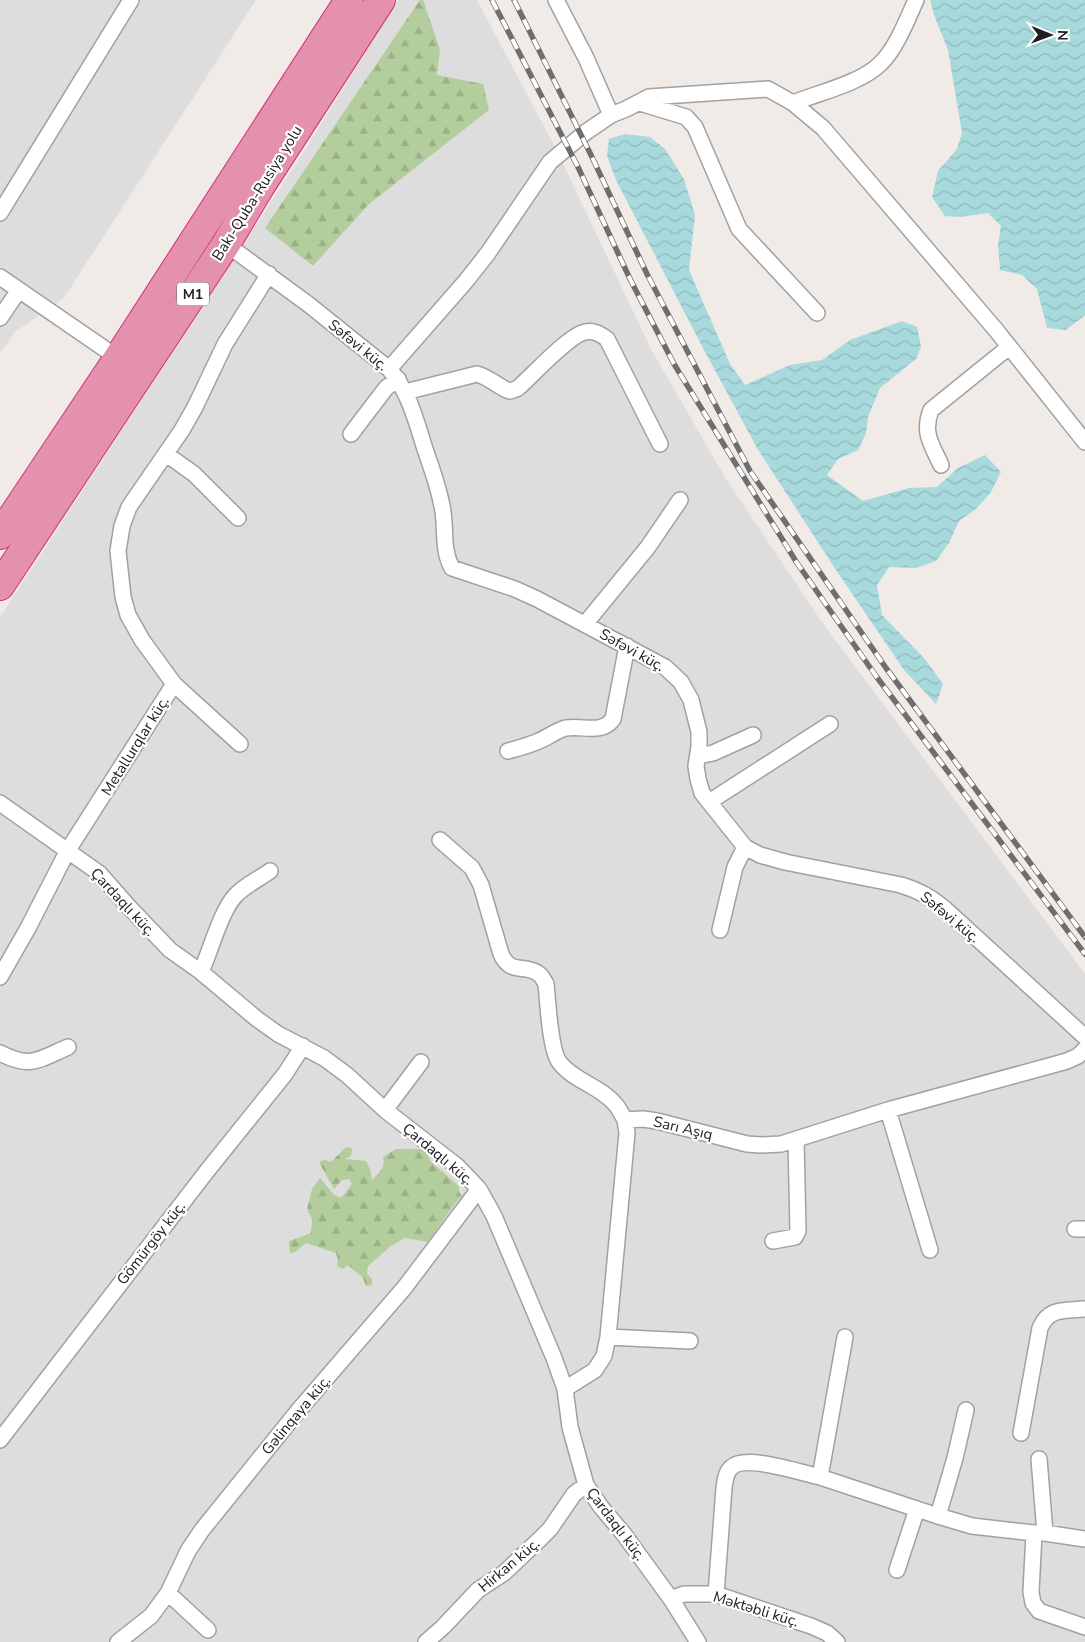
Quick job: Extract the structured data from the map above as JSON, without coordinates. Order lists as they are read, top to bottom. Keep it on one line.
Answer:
{"streets":{"highway":["Bakı-Quba-Rusiya yolu","M1"],"street":["Səfəvi küç.","Metallurqlar küç.","Çardaqlı küç.","Sarı Aşıq","Gömürgöy küç.","Gəlinqaya küç.","Hirkan küç.","Məktəbli küç."]},"crossings":[["Bakı-Quba-Rusiya yolu","Səfəvi küç."],["Səfəvi küç.","Metallurqlar küç."],["Metallurqlar küç.","Çardaqlı küç."],["Çardaqlı küç.","Gömürgöy küç."],["Çardaqlı küç.","Gəlinqaya küç."],["Çardaqlı küç.","Hirkan küç."],["Çardaqlı küç.","Məktəbli küç."]],"north":"right"}
